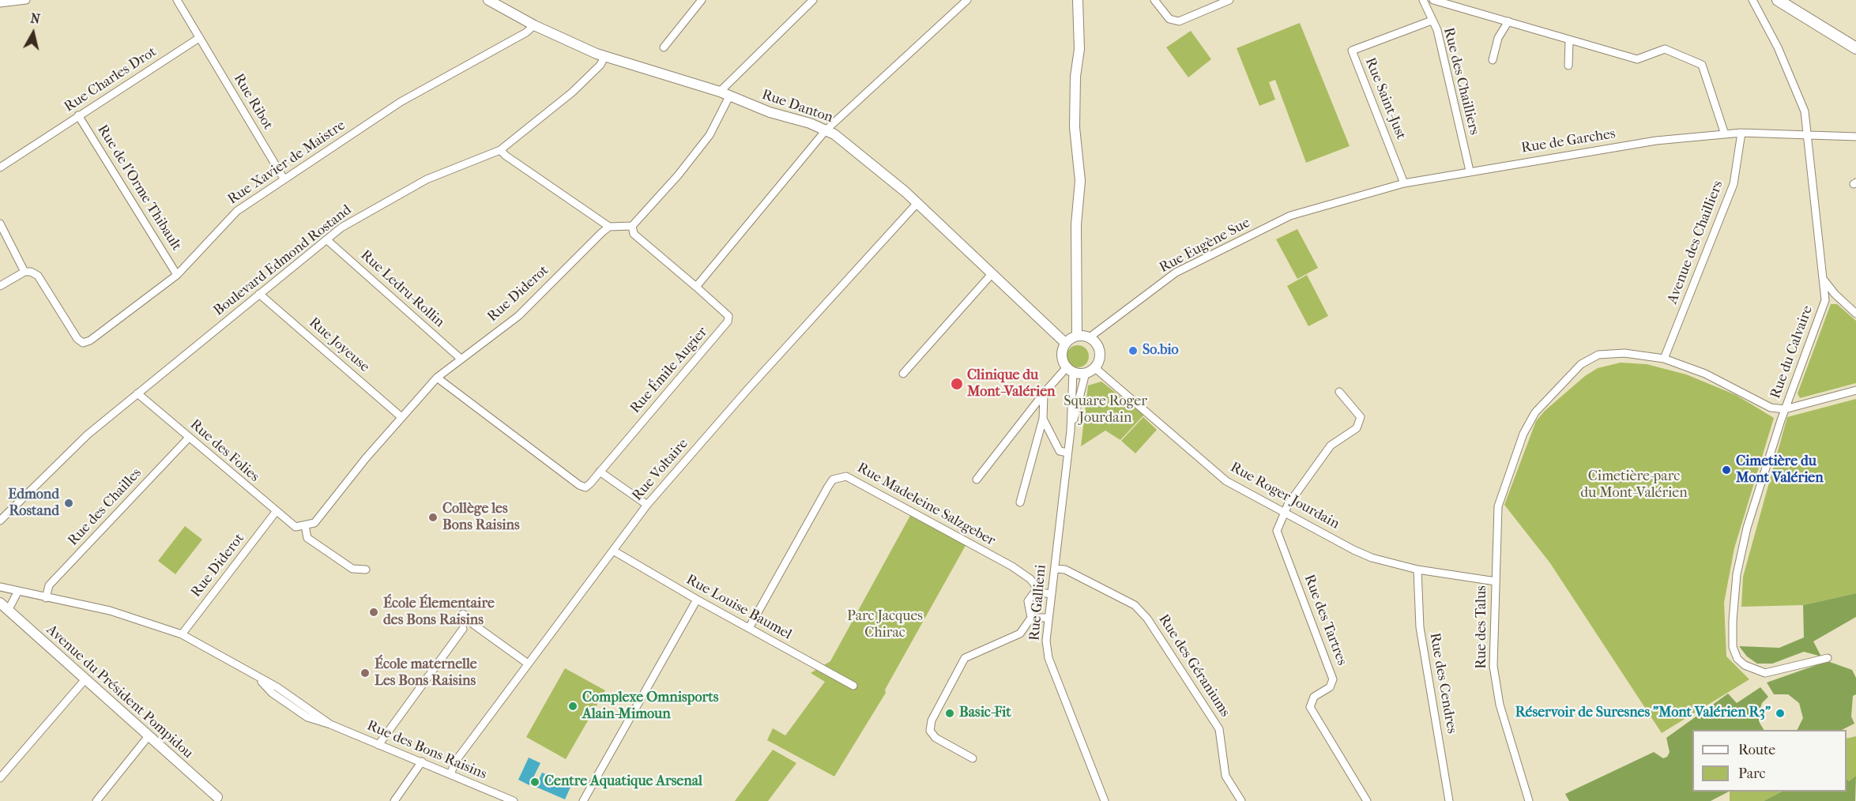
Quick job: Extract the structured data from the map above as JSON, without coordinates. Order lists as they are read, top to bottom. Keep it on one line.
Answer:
{"streets":{"street":["Rue Charles Drot","Rue des Chailliers","Rue Saint-Just","Rue Ribot","Rue Danton","Rue de Garches","Rue Xavier de Maistre","Rue de l'Orme Thibault","Avenue des Chailliers","Rue Eugène Sue","Boulevard Edmond Rostand","Rue Ledru-Rollin","Rue Diderot","Rue Joyeuse","Rue du Calvaire","Rue Émile Augier","Rue des Folies","Rue Voltaire","Rue Roger Jourdain","Rue Madeleine Salzgeber","Rue des Chailles","Rue Gallieni","Rue Louise Baumel","Rue des Tartres","Rue des Talus","Rue des Géraniums","Rue des Cendres","Avenue du Président Pompidou","Rue des Bons Raisins"]},"crossings":[["Rue Charles Drot","Rue Ribot"],["Rue Charles Drot","Rue de l'Orme Thibault"],["Rue des Chailliers","Rue Saint-Just"],["Rue des Chailliers","Rue de Garches"],["Rue Saint-Just","Rue de Garches"],["Rue Ribot","Rue Xavier de Maistre"],["Rue Danton","Rue Xavier de Maistre"],["Rue Danton","Rue Eugène Sue"],["Rue Danton","Boulevard Edmond Rostand"],["Rue Danton","Rue Voltaire"],["Rue Danton","Rue Roger Jourdain"],["Rue Danton","Rue Gallieni"],["Rue de Garches","Avenue des Chailliers"],["Rue de Garches","Rue Eugène Sue"],["Rue de Garches","Rue du Calvaire"],["Rue Xavier de Maistre","Rue de l'Orme Thibault"],["Avenue des Chailliers","Rue des Talus"],["Rue Eugène Sue","Rue Roger Jourdain"],["Rue Eugène Sue","Rue Gallieni"],["Boulevard Edmond Rostand","Rue Ledru-Rollin"],["Boulevard Edmond Rostand","Rue Joyeuse"],["Boulevard Edmond Rostand","Rue des Folies"],["Rue Ledru-Rollin","Rue Diderot"],["Rue Diderot","Rue Joyeuse"],["Rue Diderot","Rue Émile Augier"],["Rue Diderot","Rue des Folies"],["Rue Diderot","Rue des Bons Raisins"],["Rue du Calvaire","Rue des Talus"],["Rue des Folies","Rue des Chailles"],["Rue Voltaire","Rue Louise Baumel"],["Rue Voltaire","Rue des Bons Raisins"],["Rue Roger Jourdain","Rue Gallieni"],["Rue Roger Jourdain","Rue des Tartres"],["Rue Roger Jourdain","Rue des Talus"],["Rue Roger Jourdain","Rue des Cendres"],["Rue Madeleine Salzgeber","Rue Gallieni"],["Rue Madeleine Salzgeber","Rue Louise Baumel"],["Rue des Chailles","Rue des Bons Raisins"],["Rue Gallieni","Rue des Géraniums"]],"parks":["Square Roger Jourdain","Cimetière-parc du Mont-Valérien","Parc Jacques Chirac"],"places":["So.bio","Clinique du Mont-Valérien","Cimetière du Mont Valérien","Edmond Rostand","Collège les Bons Raisins","École Élementaire des Bons Raisins","École maternelle Les Bons Raisins","Complexe Omnisports Alain-Mimoun","Basic-Fit","Réservoir de Suresnes \"Mont Valérien R3\"","Centre Aquatique Arsenal"],"legend":["Route","Parc"],"north":"top"}
